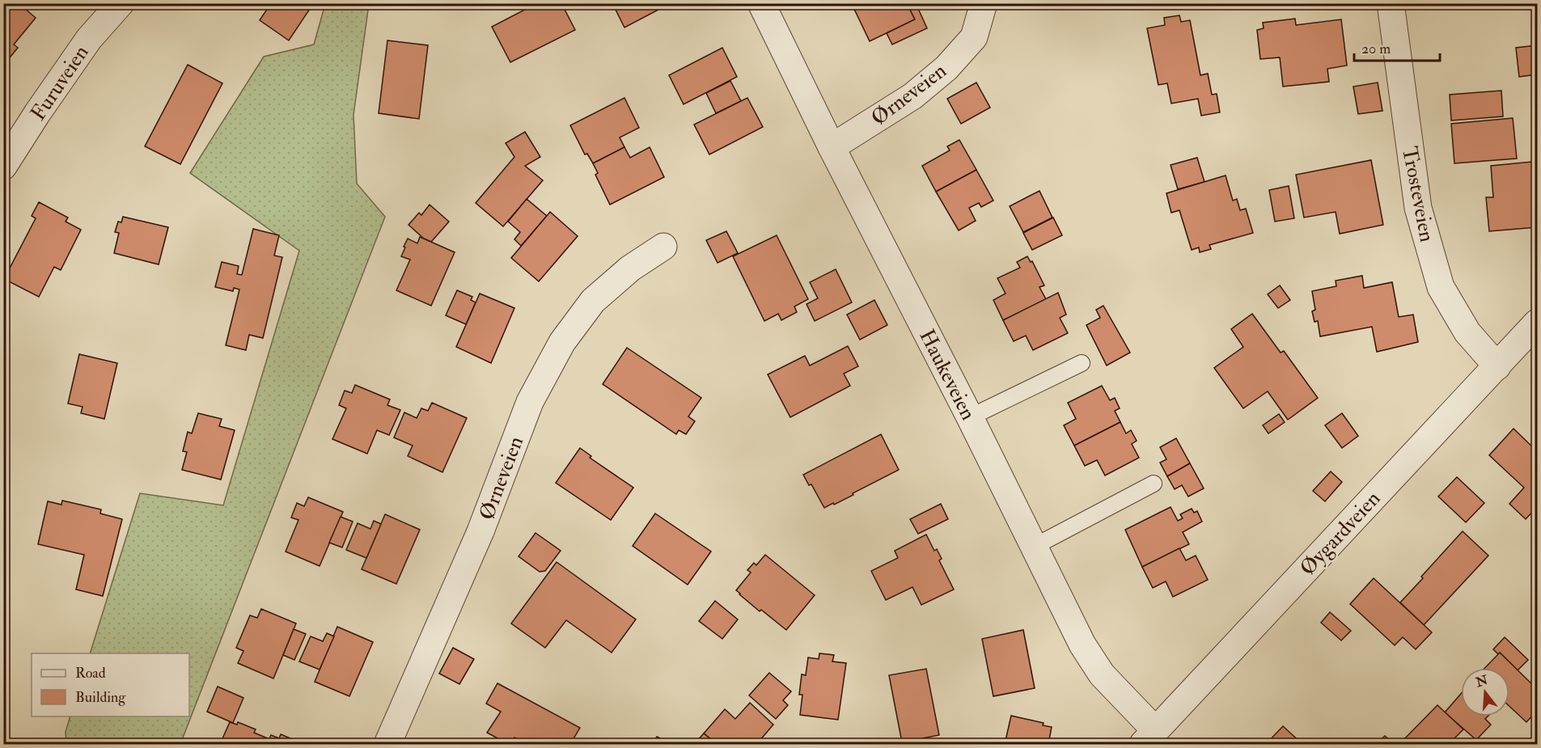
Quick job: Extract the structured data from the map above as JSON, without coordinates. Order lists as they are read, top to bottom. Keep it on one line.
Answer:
{"streets":{"street":["Furuveien","Ørneveien","Trosteveien","Haukeveien","Øygardveien"]},"crossings":[["Ørneveien","Haukeveien"],["Trosteveien","Øygardveien"],["Haukeveien","Øygardveien"]],"legend":["Road","Building"],"scale_bar":"20 m","north":"top"}
